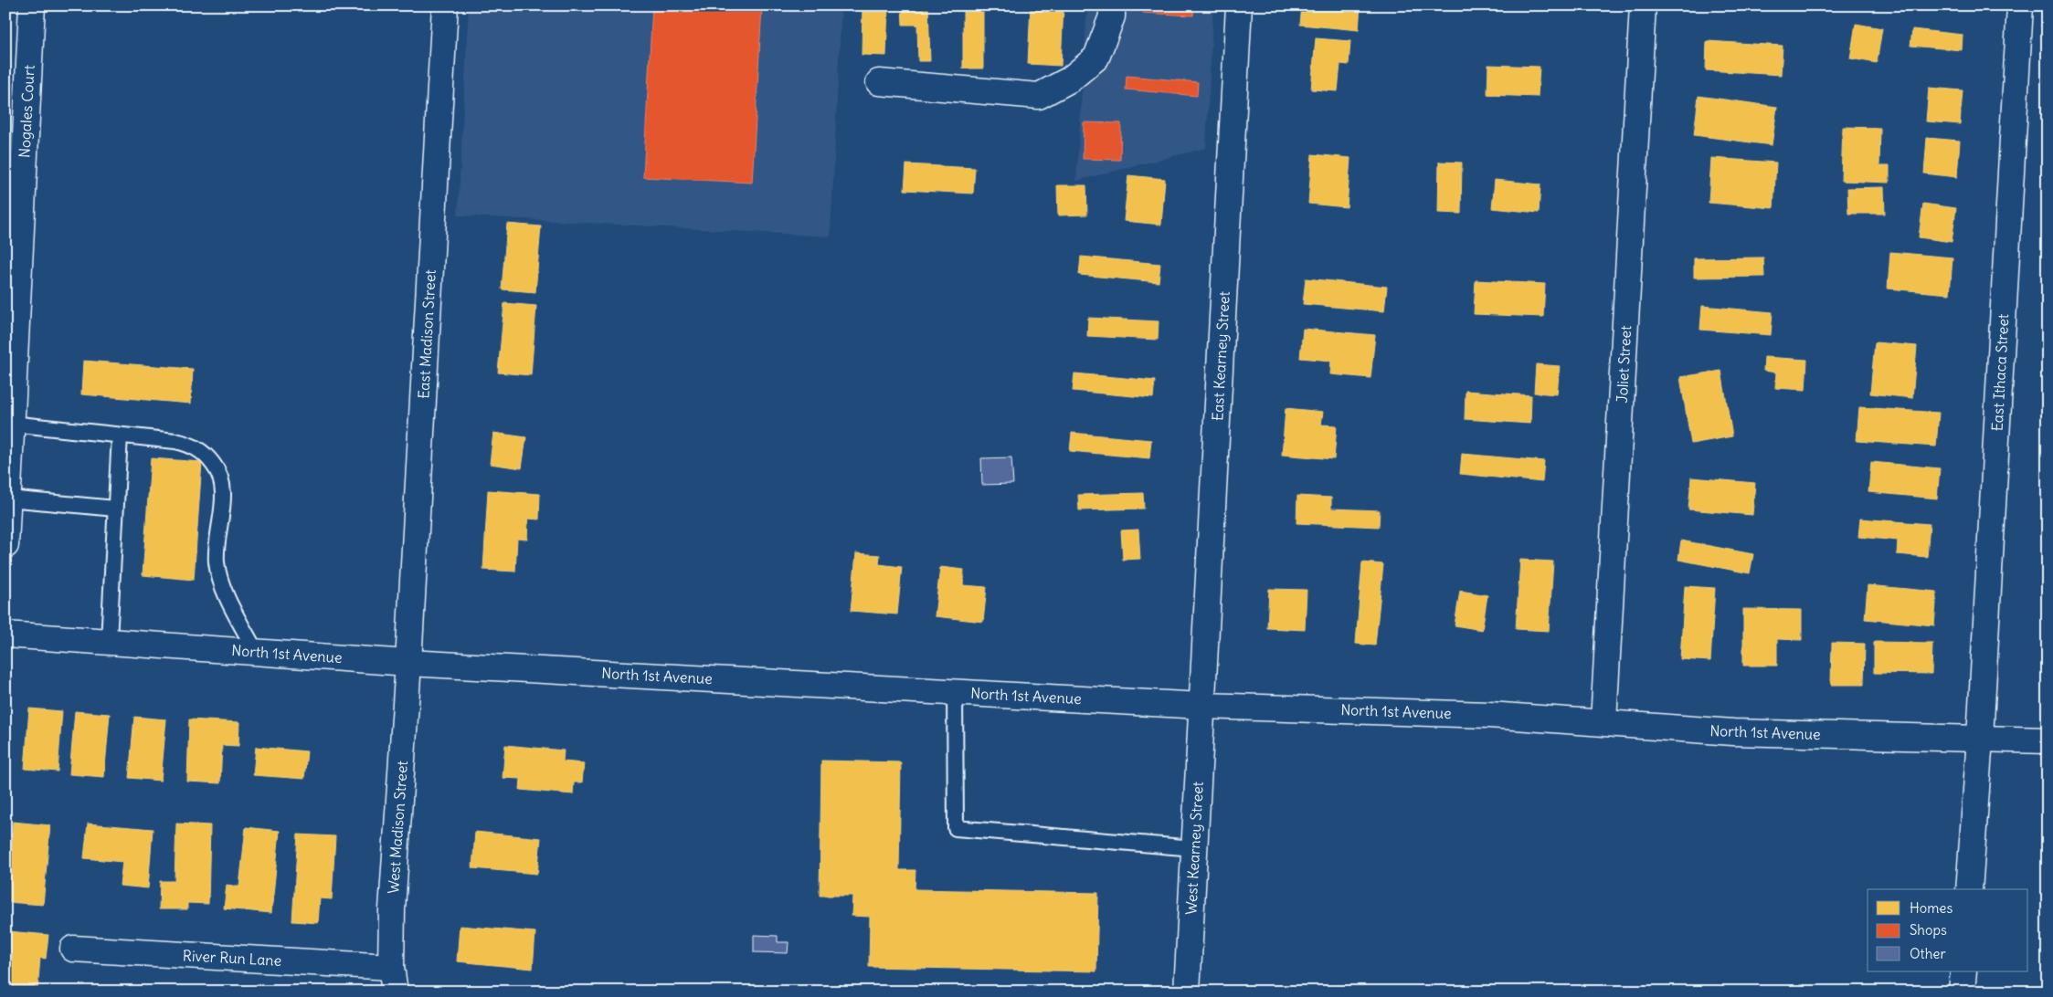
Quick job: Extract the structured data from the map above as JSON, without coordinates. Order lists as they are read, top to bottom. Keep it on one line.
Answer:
{"streets":{"street":["Nogales Court","East Madison Street","East Kearney Street","Joliet Street","East Ithaca Street","North 1st Avenue","West Madison Street","West Kearney Street","River Run Lane"]},"crossings":[["East Madison Street","North 1st Avenue"],["East Madison Street","West Madison Street"],["East Kearney Street","North 1st Avenue"],["East Kearney Street","West Kearney Street"],["Joliet Street","North 1st Avenue"],["East Ithaca Street","North 1st Avenue"],["North 1st Avenue","West Madison Street"],["North 1st Avenue","West Kearney Street"],["West Madison Street","River Run Lane"]],"legend":["Homes","Shops","Other"]}
